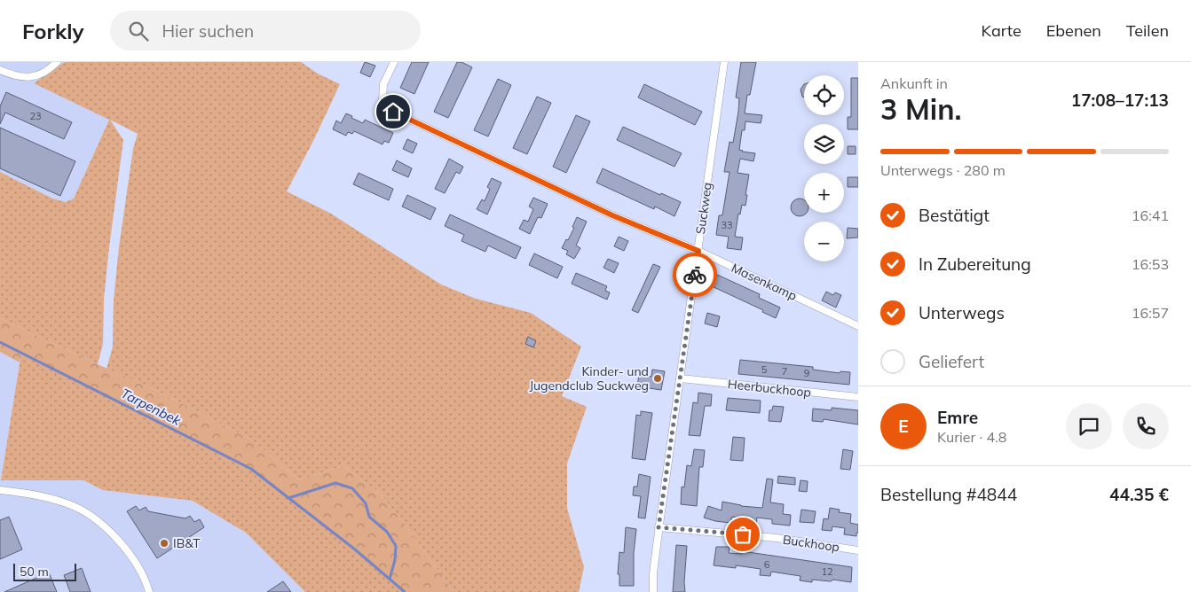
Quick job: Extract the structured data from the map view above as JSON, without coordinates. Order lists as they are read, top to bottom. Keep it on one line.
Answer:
{"streets":{"street":["Suckweg","Masenkamp","Heerbuckhoop","Buckhoop"]},"crossings":[["Suckweg","Masenkamp"],["Suckweg","Heerbuckhoop"],["Suckweg","Buckhoop"]],"water":["Tarpenbek"],"places":["Kinder- und Jugendclub Suckweg","IB&T"],"house_numbers":["23","33","5","7","9","6","12"],"scale_bar":"50 m","page":{"header":"Forkly","search":"Hier suchen","nav":["Karte","Ebenen","Teilen"],"heading":["3 Min.","Ankunft in","17:08–17:13"],"panel":["Emre","Kurier · 4.8","Bestellung #4844","44.35 €"],"map_buttons":["+","−"],"bar":"Unterwegs · 280 m","list":[["Bestätigt","16:41"],["In Zubereitung","16:53"],["Unterwegs","16:57"],"Geliefert"],"round":"E","scale":"50 m"}}
